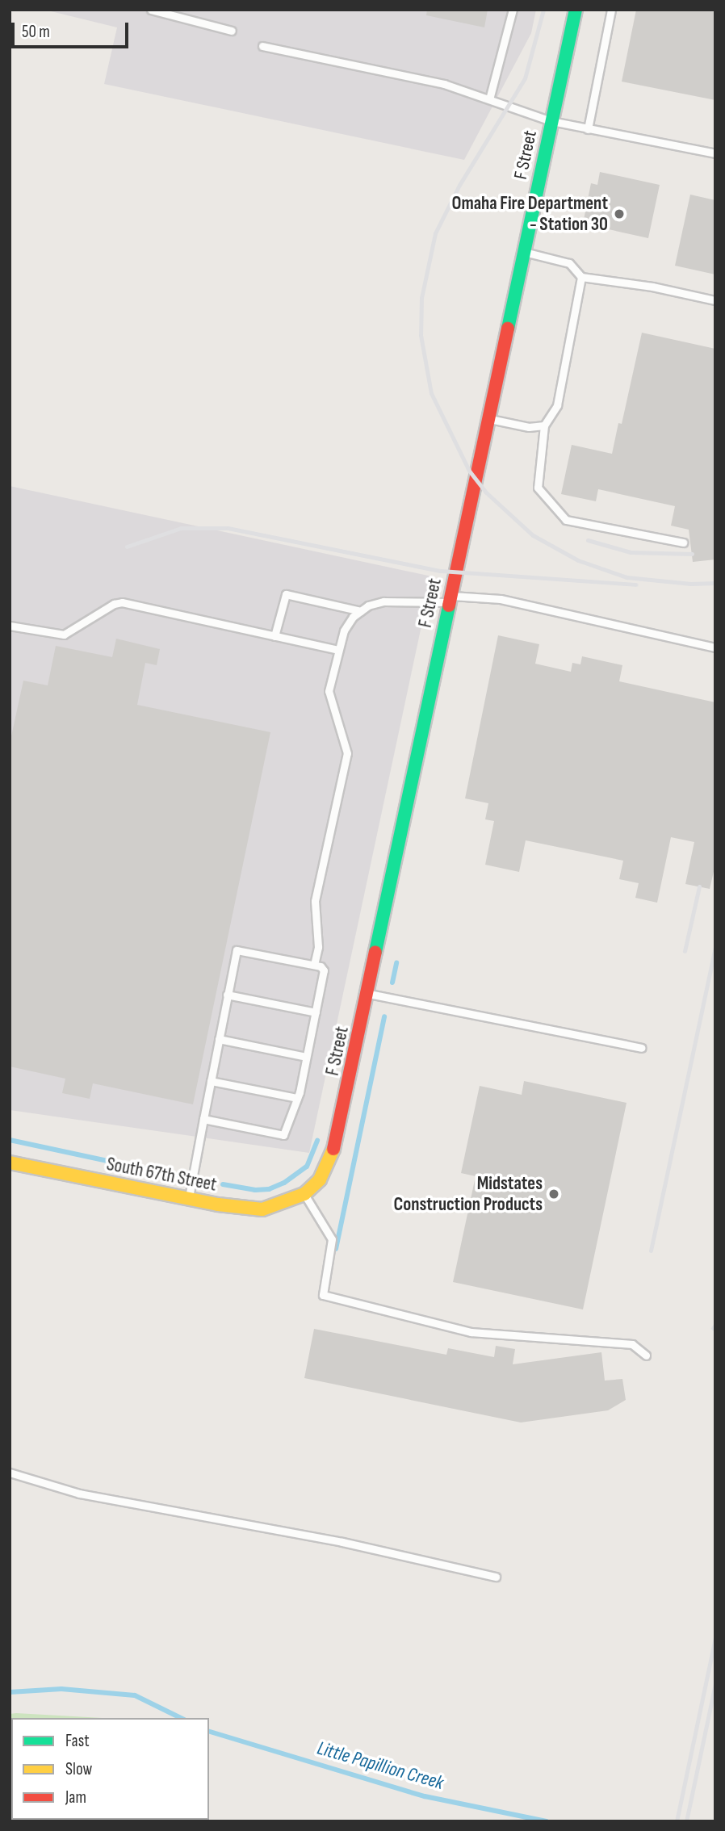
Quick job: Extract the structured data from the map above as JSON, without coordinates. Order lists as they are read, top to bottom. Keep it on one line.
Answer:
{"streets":{"street":["F Street","South 67th Street"]},"crossings":[["F Street","South 67th Street"]],"water":["Little Papillion Creek"],"places":["Omaha Fire Department - Station 30","Midstates Construction Products"],"legend":["Fast","Slow","Jam"],"scale_bar":"50 m"}
